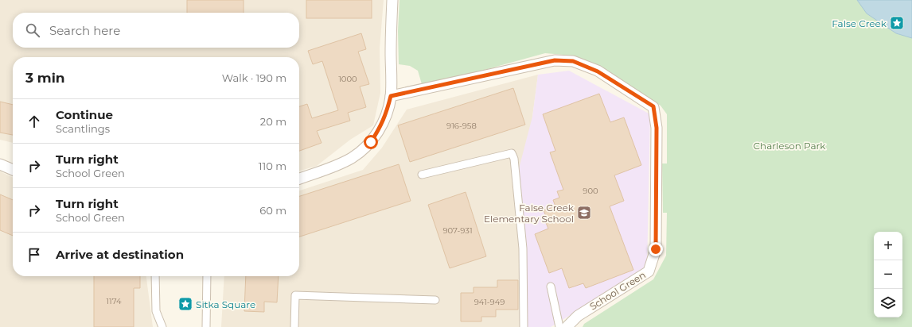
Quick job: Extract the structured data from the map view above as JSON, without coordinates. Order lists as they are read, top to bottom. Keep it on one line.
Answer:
{"streets":{"street":["School Green"]},"parks":["Charleson Park"],"places":{"place":["False Creek","Sitka Square"],"school or university":["False Creek Elementary School"]},"house_numbers":["1000","916-958","900","907-931","1174","941-949"],"page":{"search":"Search here","heading":["3 min","Walk · 190 m"],"list":[["Continue","Scantlings","20 m"],["Turn right","School Green","110 m"],["Turn right","School Green","60 m"],"Arrive at destination"],"map_buttons":["+","−"]}}
